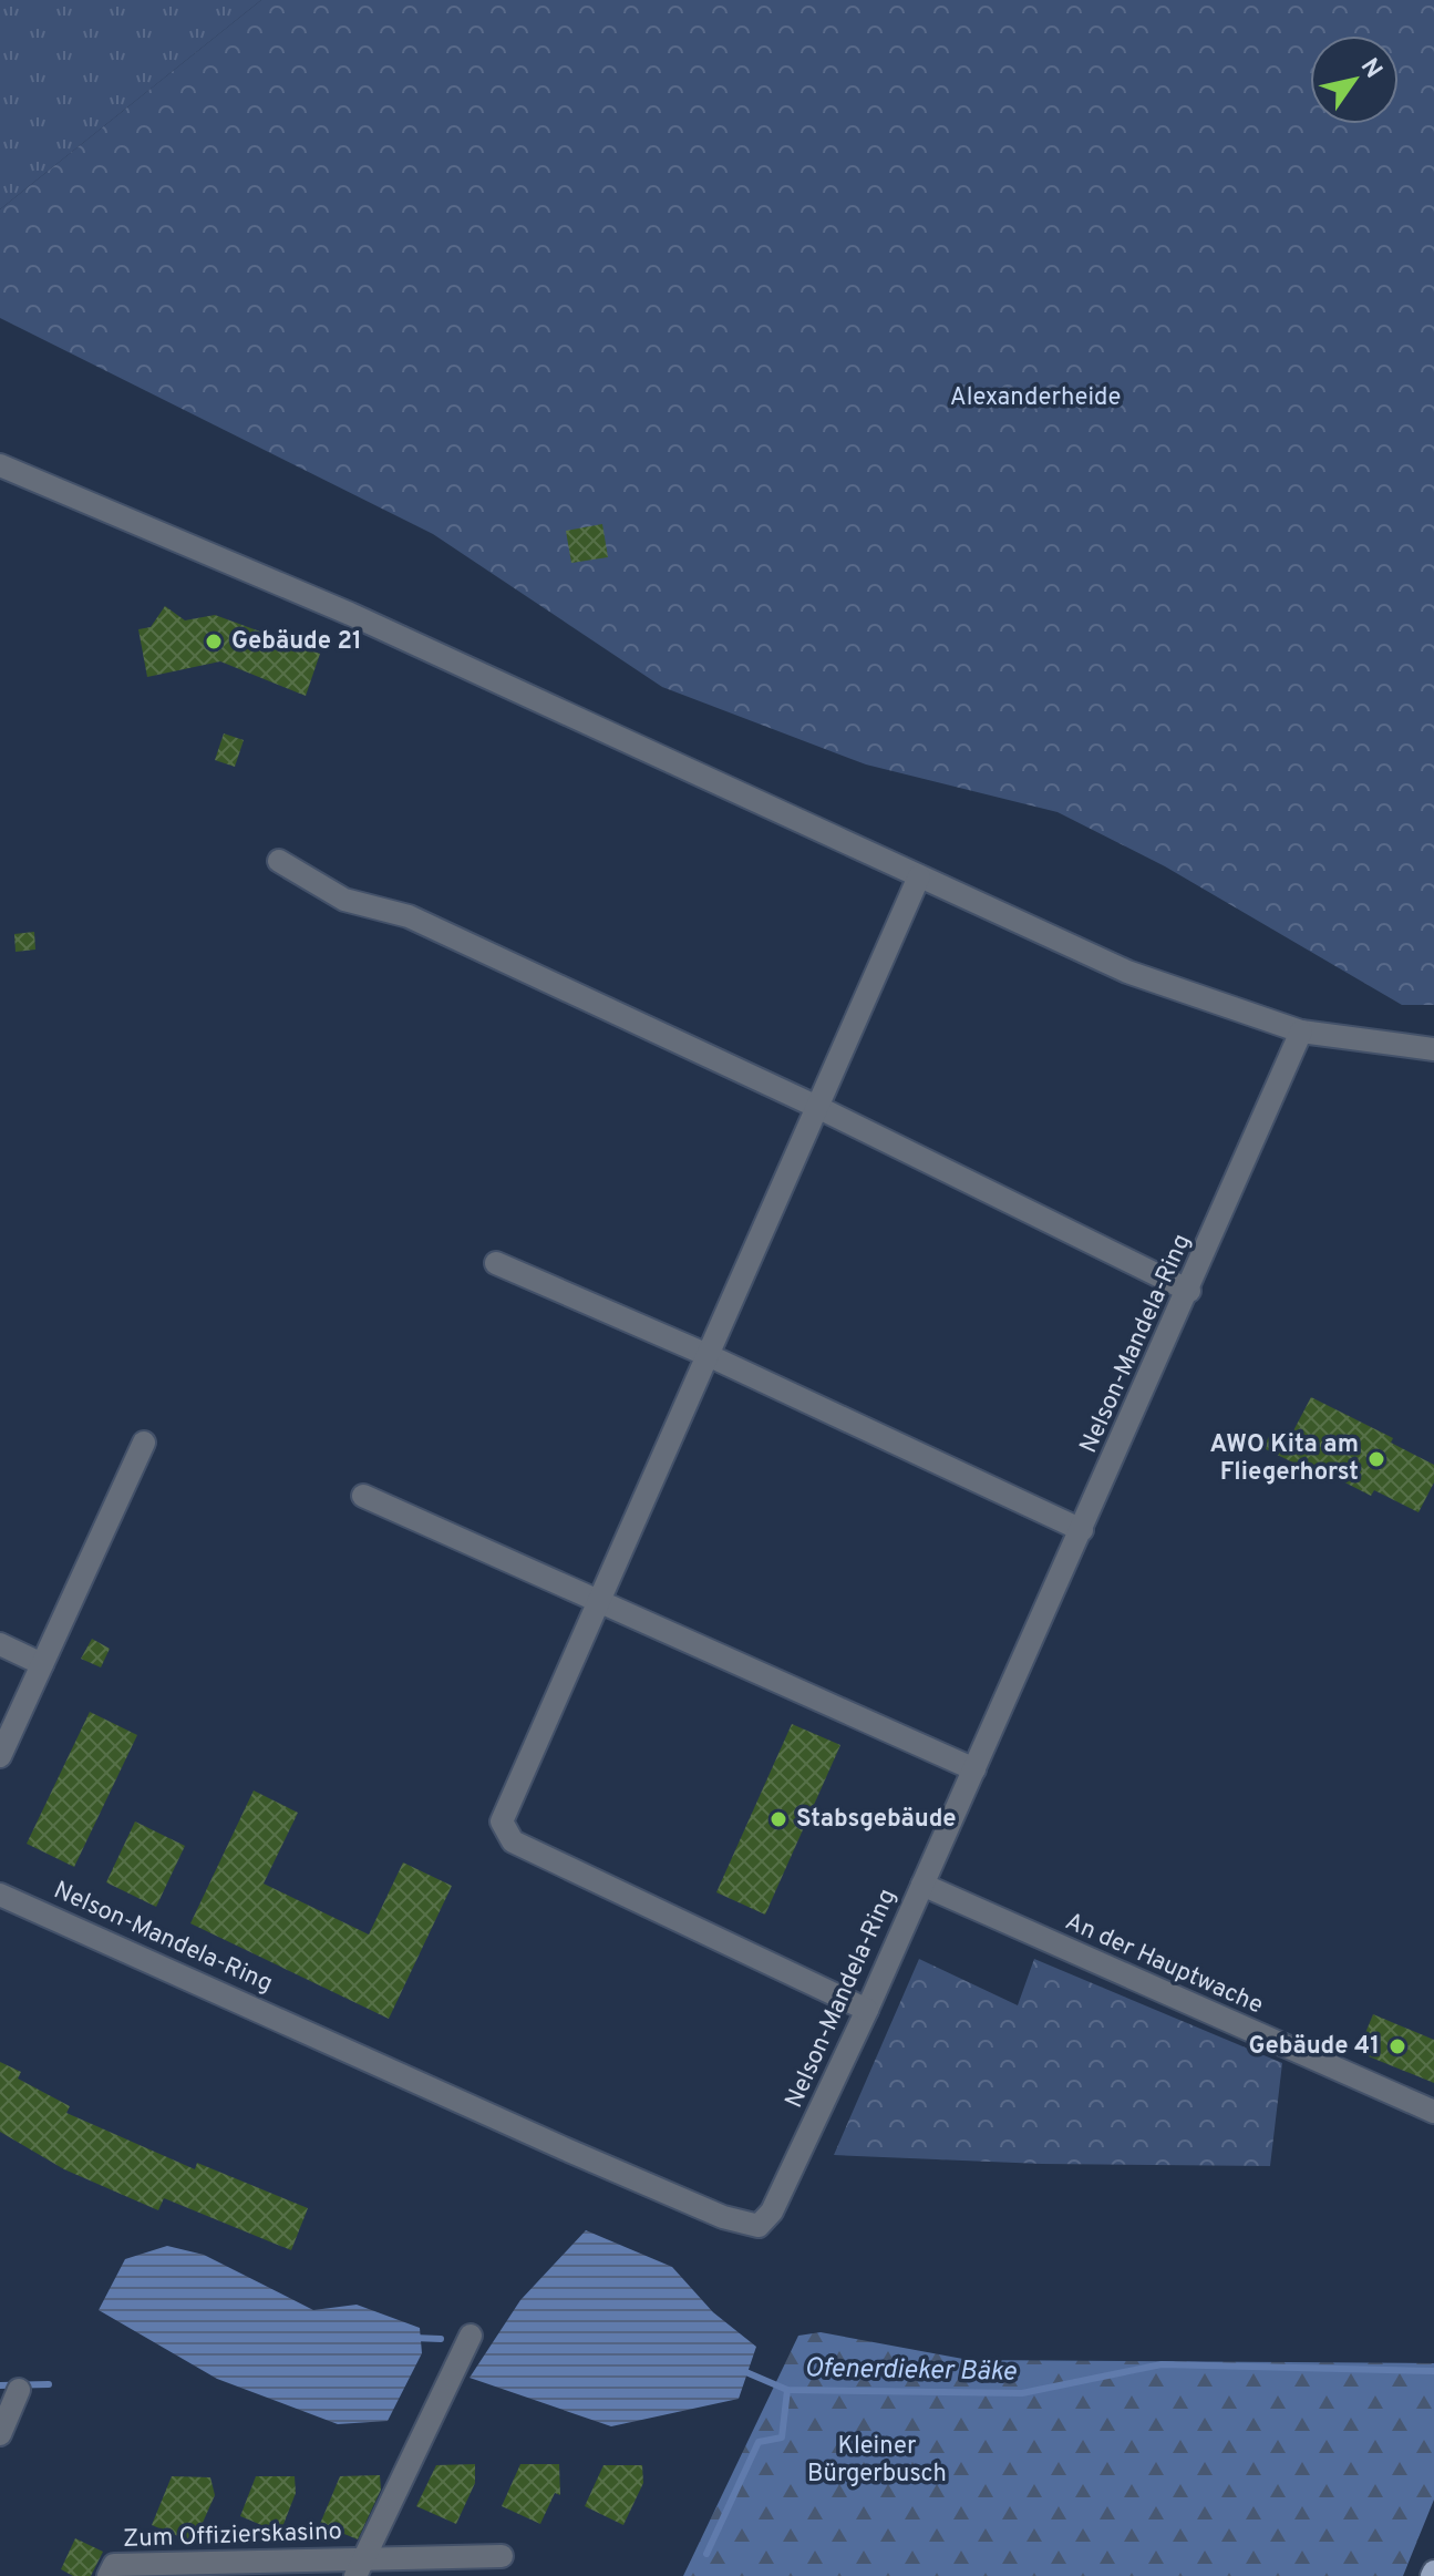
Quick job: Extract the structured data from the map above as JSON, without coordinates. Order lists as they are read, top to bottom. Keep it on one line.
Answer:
{"streets":{"street":["Nelson-Mandela-Ring","An der Hauptwache","Zum Offizierskasino"]},"crossings":[["Nelson-Mandela-Ring","An der Hauptwache"]],"water":["Ofenerdieker Bäke"],"parks":["Alexanderheide","Kleiner Bürgerbusch"],"places":["Gebäude 21","AWO Kita am Fliegerhorst","Stabsgebäude","Gebäude 41"],"north":"top right"}
